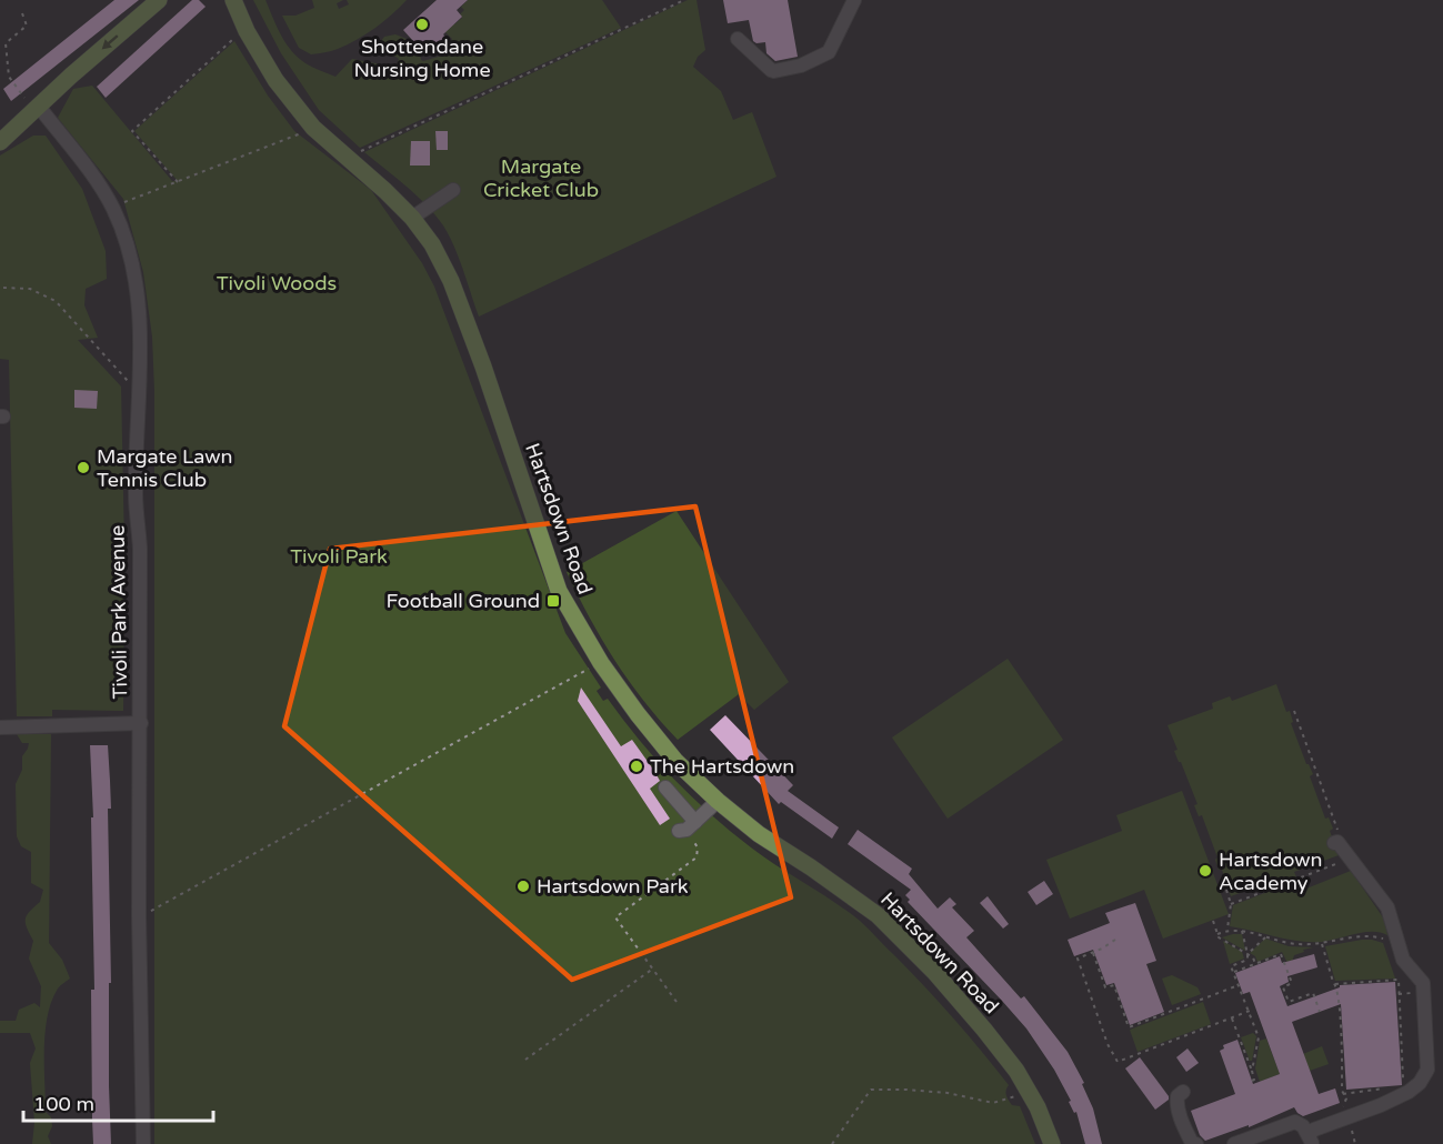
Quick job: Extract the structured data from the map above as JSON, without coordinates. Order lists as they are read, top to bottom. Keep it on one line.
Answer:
{"streets":{"main road":["Hartsdown Road"],"street":["Tivoli Park Avenue"]},"parks":["Margate Cricket Club","Tivoli Woods","Tivoli Park"],"places":{"other":["Shottendane Nursing Home","Margate Lawn Tennis Club","The Hartsdown","Hartsdown Academy","Hartsdown Park"],"transit":["Football Ground"]},"scale_bar":"100 m"}
